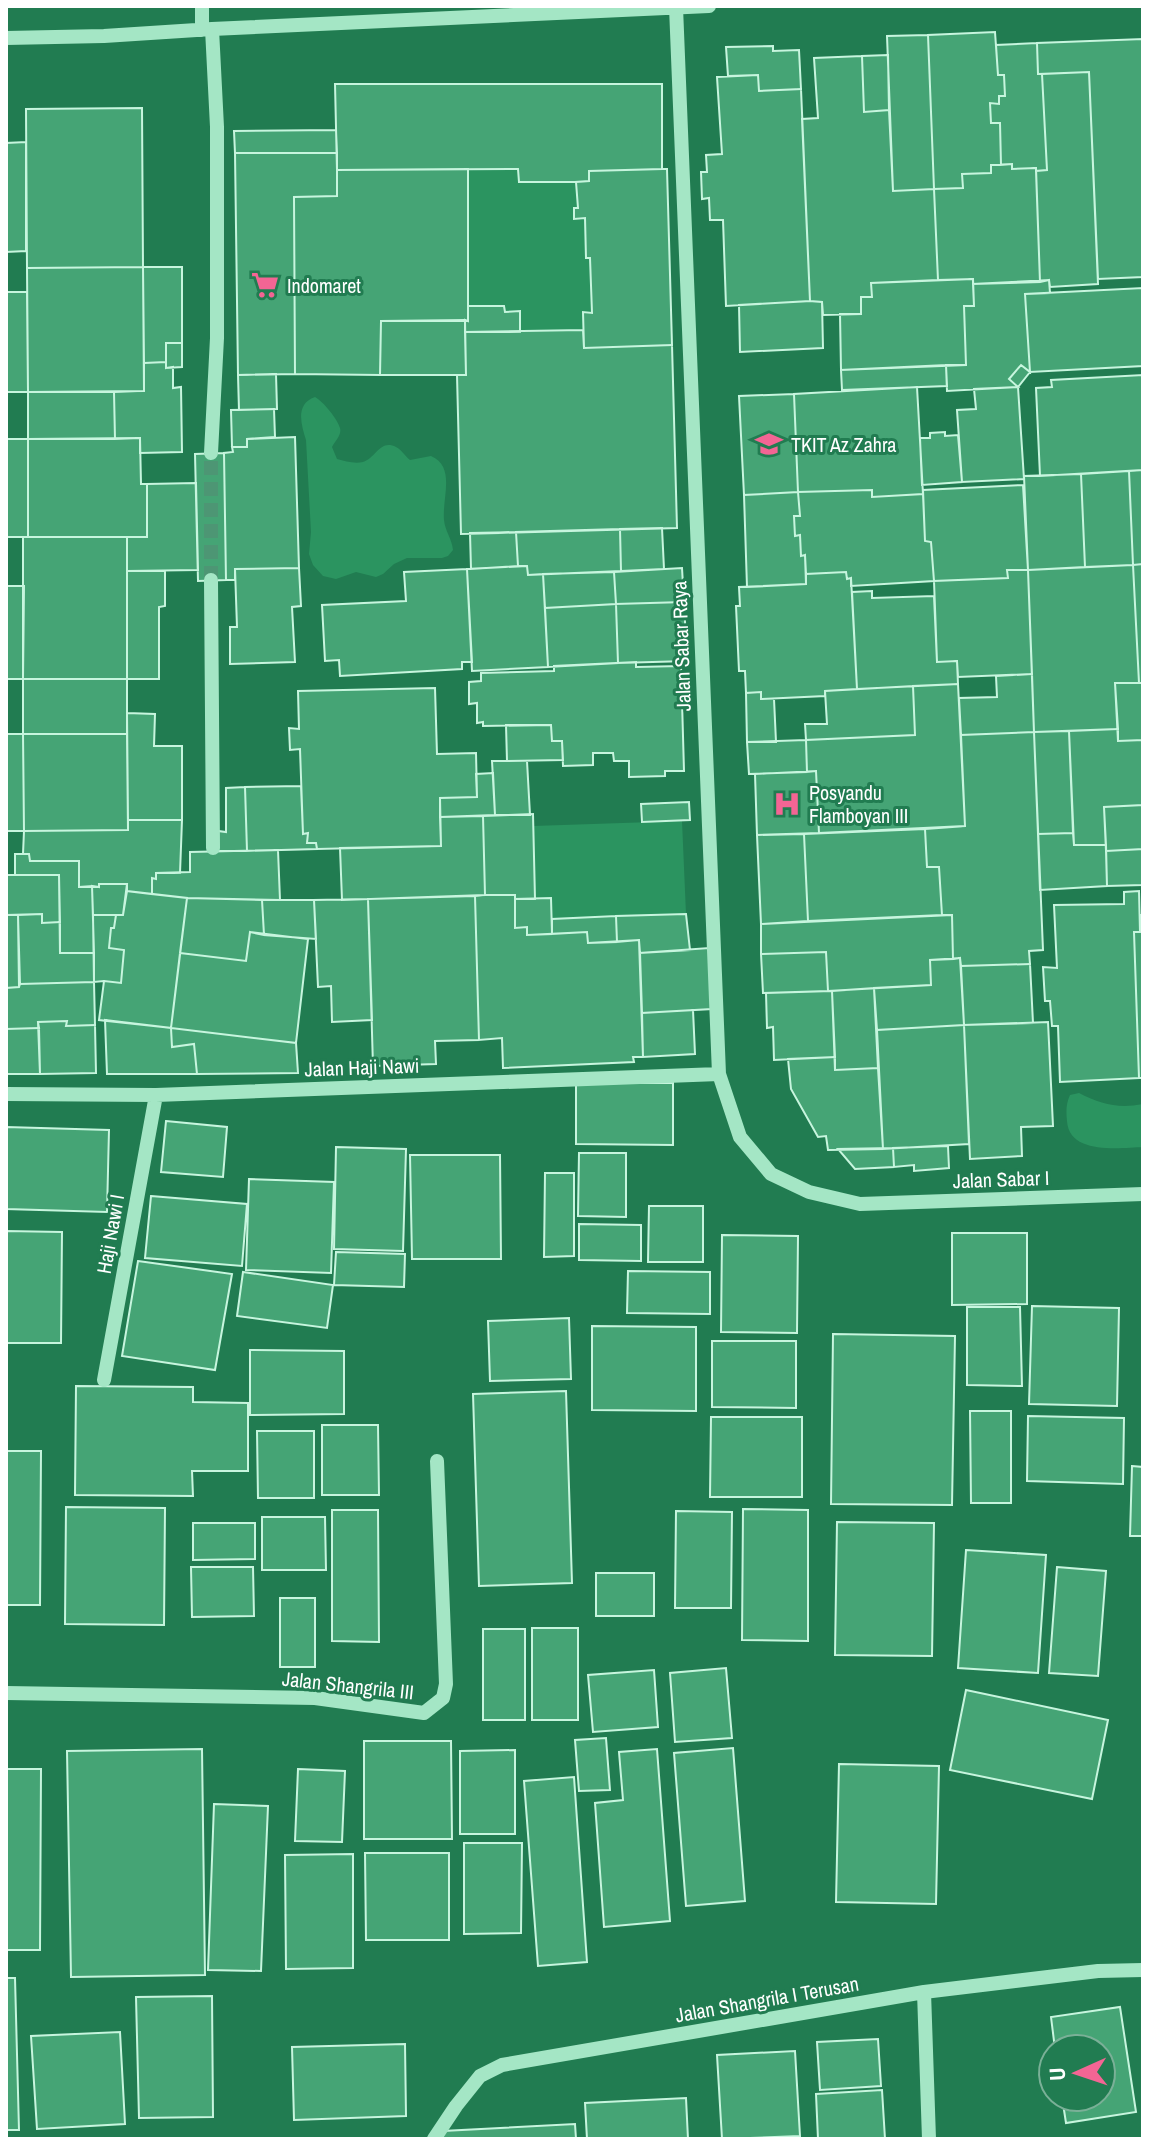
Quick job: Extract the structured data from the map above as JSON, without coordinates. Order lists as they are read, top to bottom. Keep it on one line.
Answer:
{"streets":{"street":["Jalan Sabar Raya","Jalan Haji Nawi","Jalan Sabar I","Haji Nawi I","Jalan Shangrila III","Jalan Shangrila I Terusan"]},"crossings":[["Jalan Sabar Raya","Jalan Haji Nawi"],["Jalan Sabar Raya","Jalan Sabar I"],["Jalan Haji Nawi","Haji Nawi I"]],"places":{"supermarket":["Indomaret"],"school or university":["TKIT Az Zahra"],"hospital":["Posyandu Flamboyan III"]},"north":"left"}
